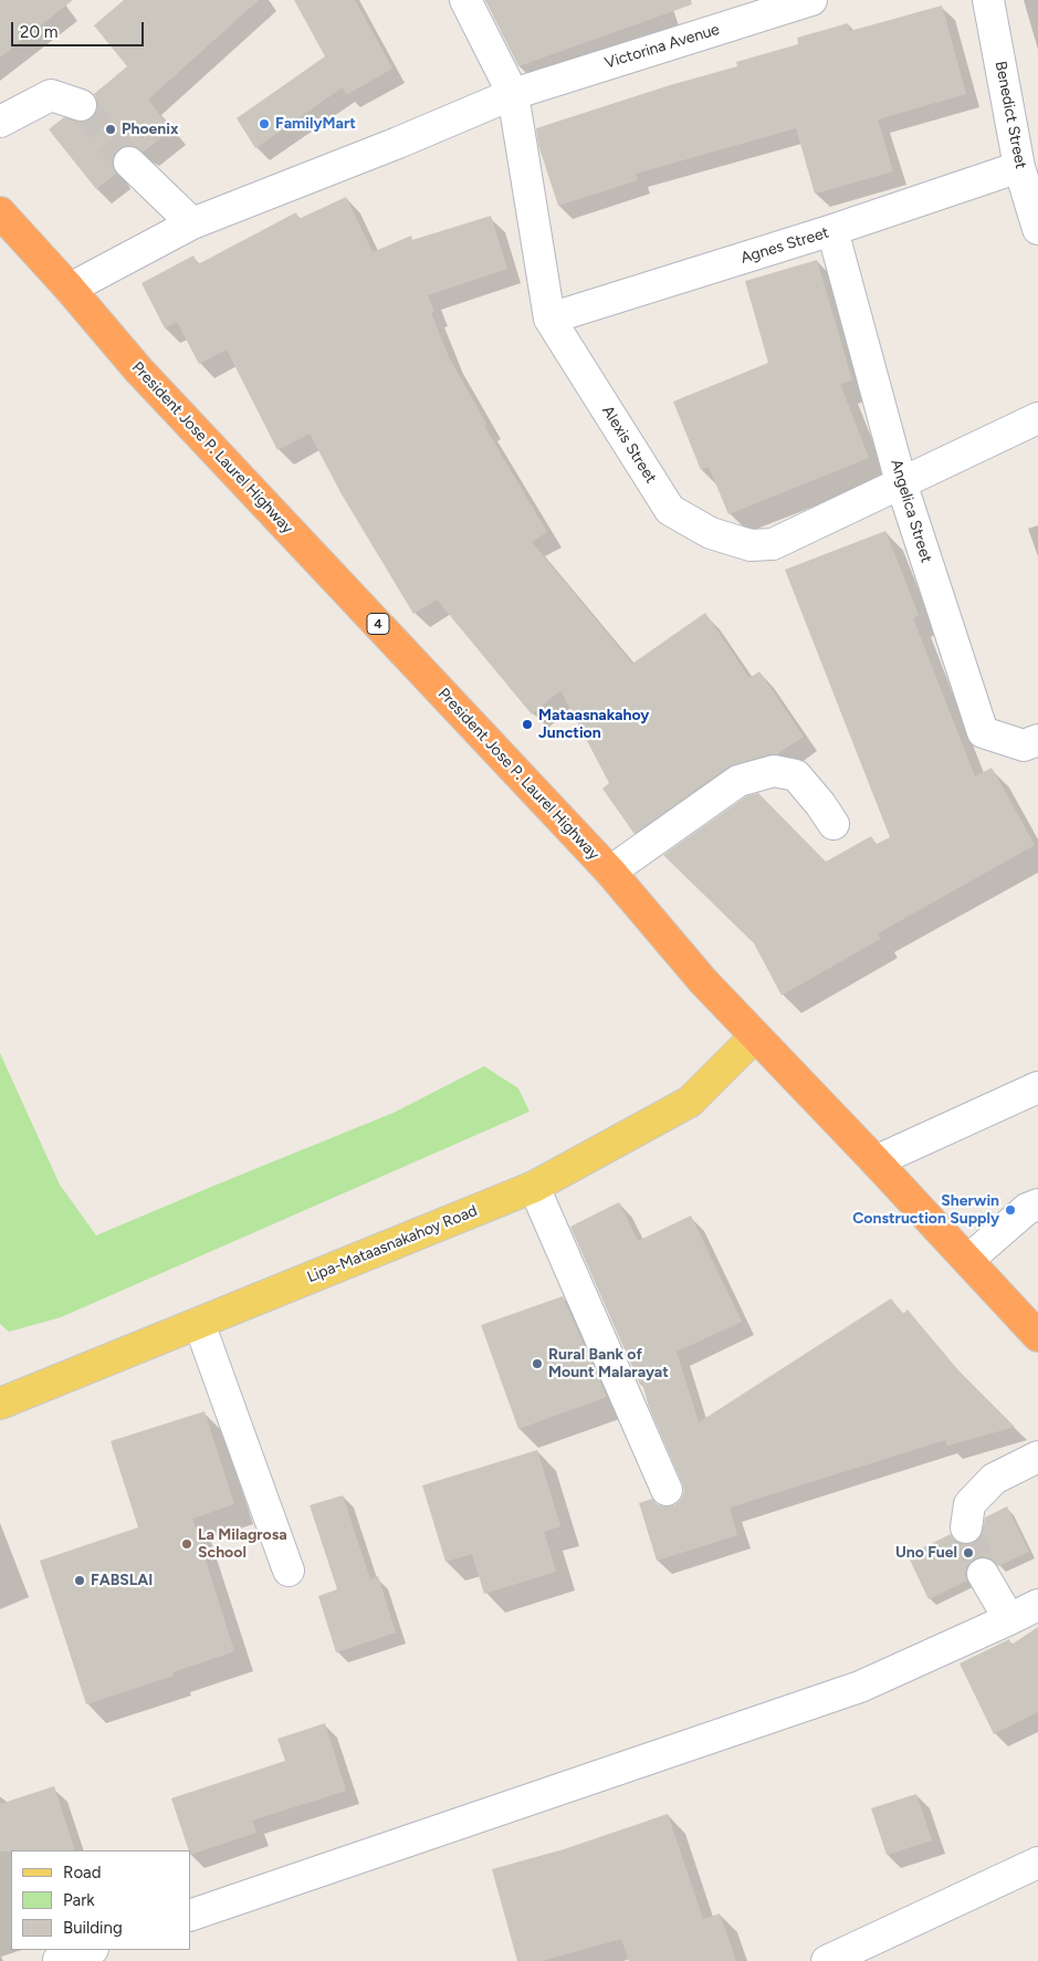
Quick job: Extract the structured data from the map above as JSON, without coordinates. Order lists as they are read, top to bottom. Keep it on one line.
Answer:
{"streets":{"highway":["President Jose P. Laurel Highway","4"],"main road":["Lipa-Mataasnakahoy Road"],"street":["Victorina Avenue","Benedict Street","Agnes Street","Alexis Street","Angelica Street"]},"crossings":[["Victorina Avenue","Alexis Street"],["Victorina Avenue","President Jose P. Laurel Highway"],["Benedict Street","Agnes Street"],["Agnes Street","Alexis Street"],["Agnes Street","Angelica Street"],["Alexis Street","Angelica Street"],["President Jose P. Laurel Highway","Lipa-Mataasnakahoy Road"]],"places":["FamilyMart","Phoenix","Mataasnakahoy Junction","Sherwin Construction Supply","Rural Bank of Mount Malarayat","La Milagrosa School","Uno Fuel","FABSLAI"],"legend":["Road","Park","Building"],"scale_bar":"20 m"}
